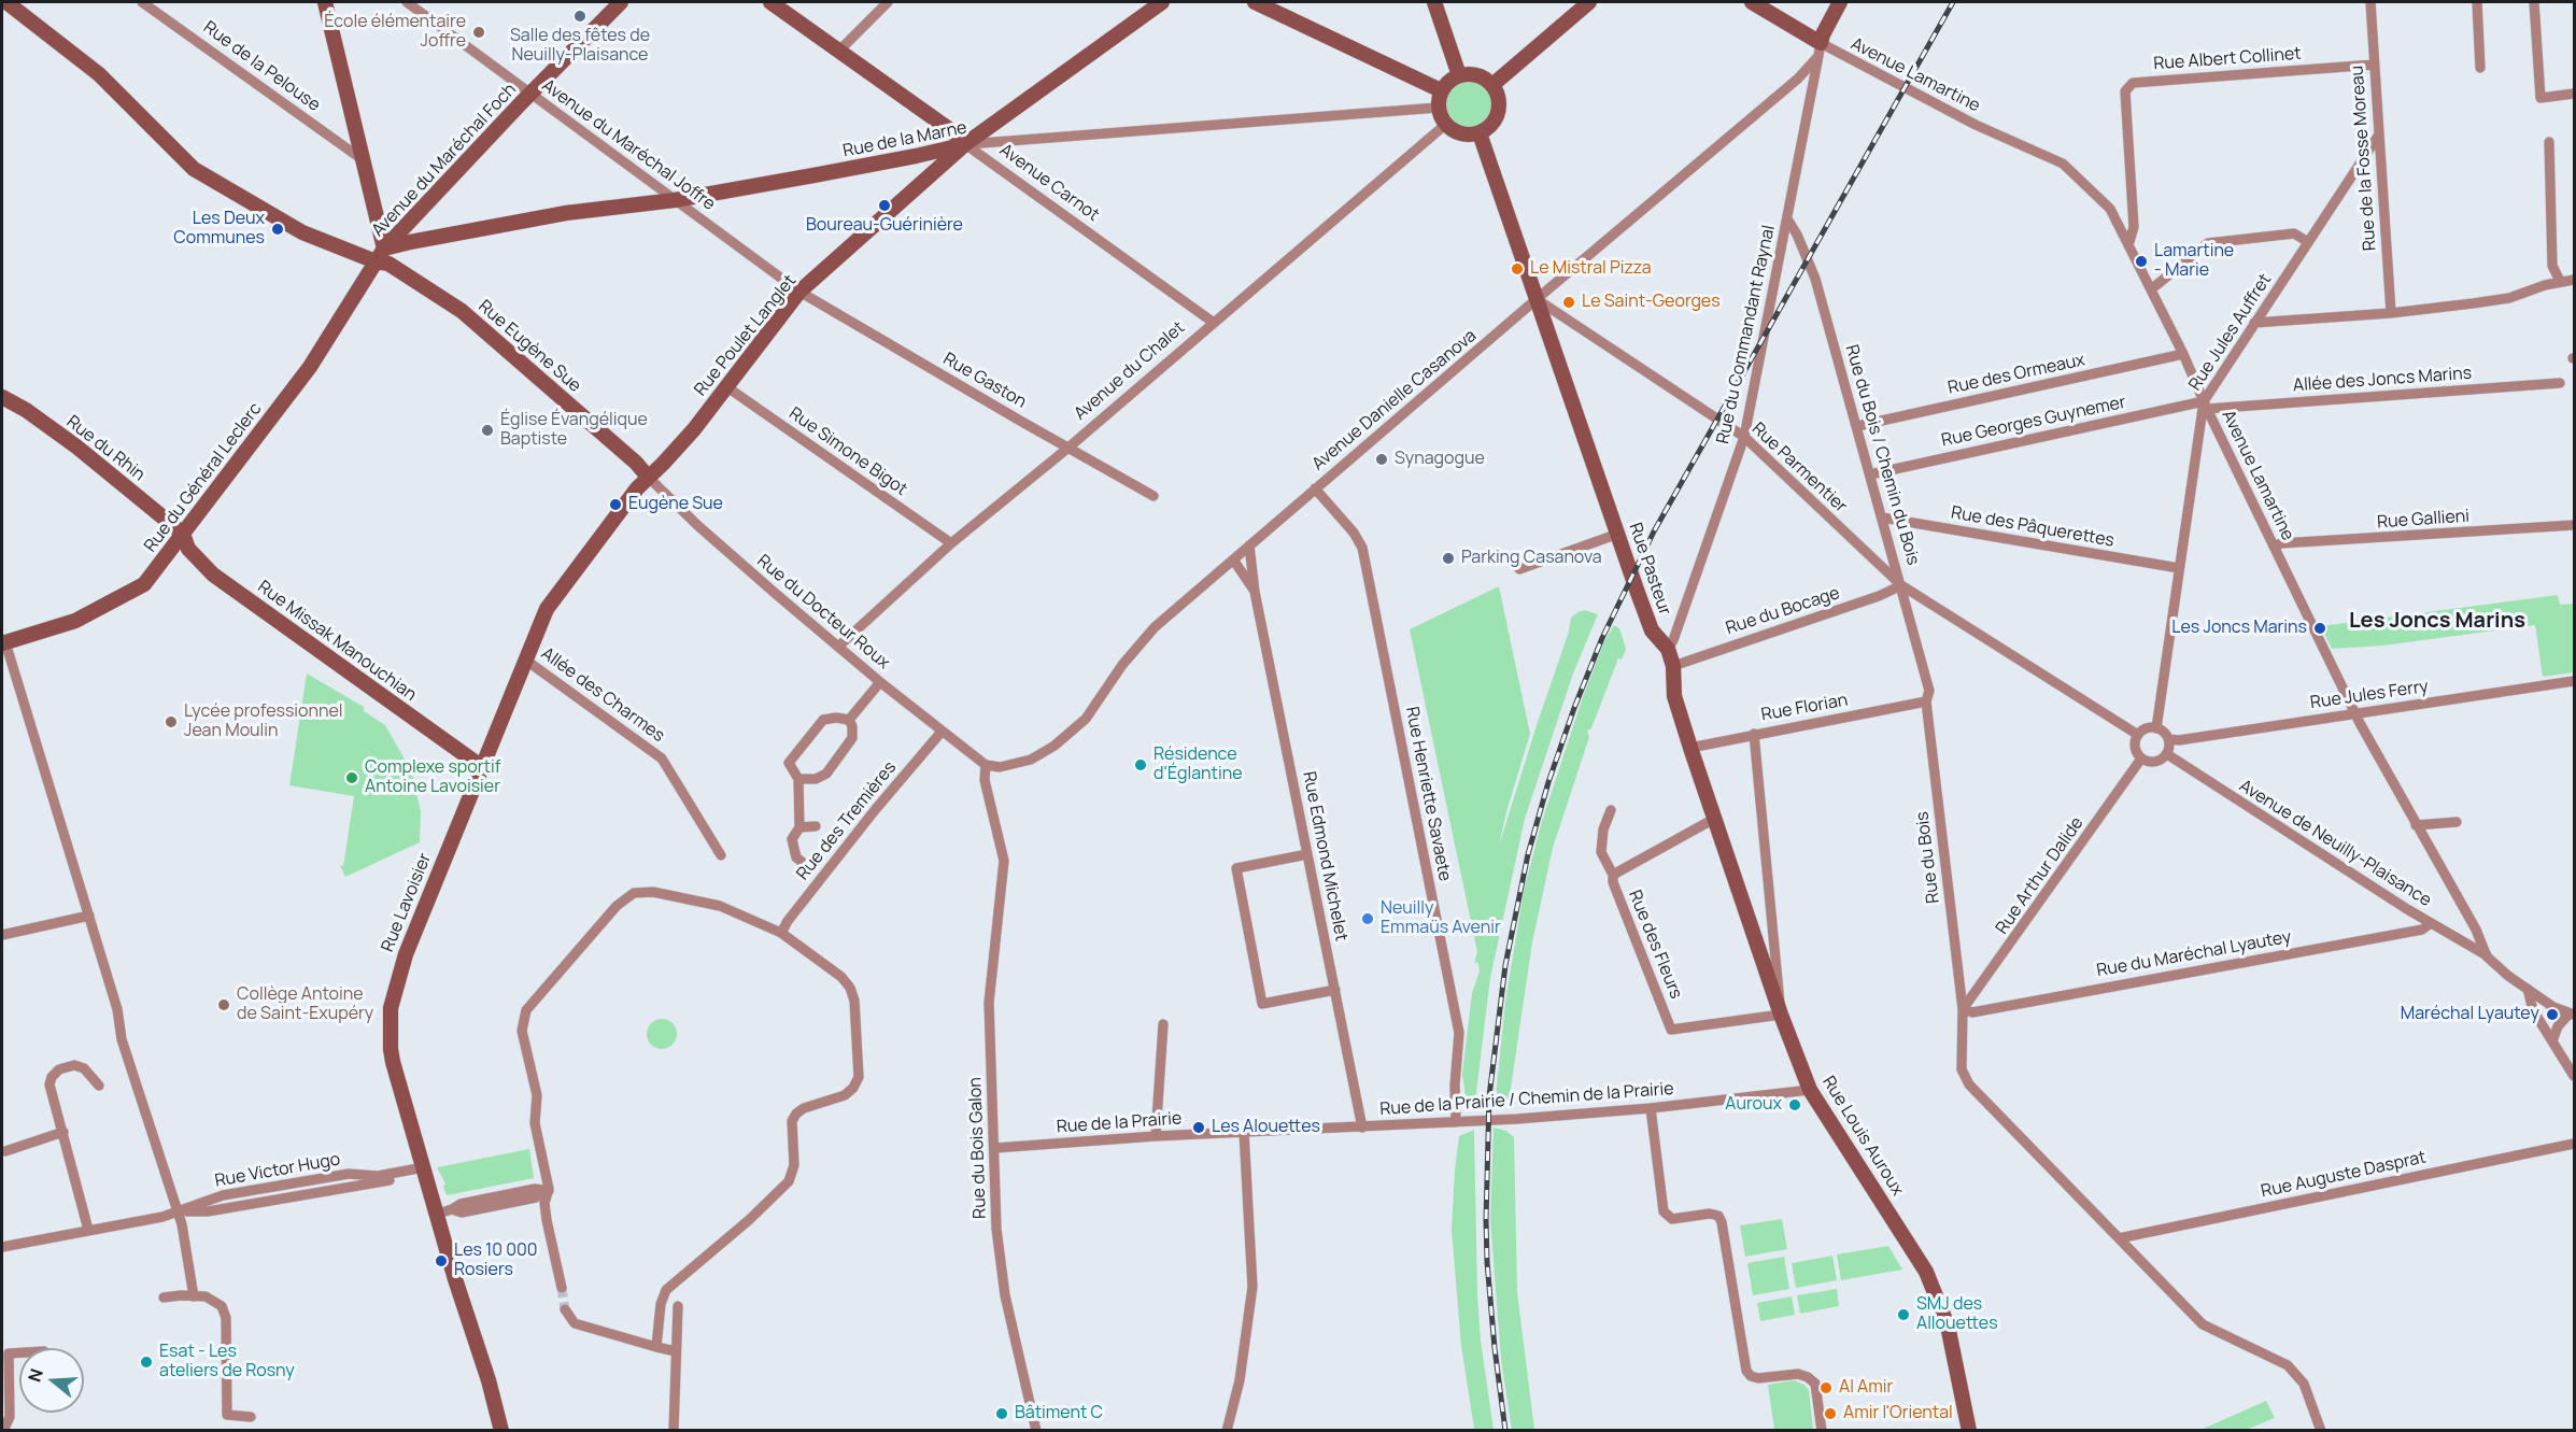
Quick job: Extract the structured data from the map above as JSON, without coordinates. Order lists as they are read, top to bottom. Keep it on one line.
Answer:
{"streets":{"street":["Rue Albert Collinet","Rue de la Pelouse","Avenue Lamartine","Rue de la Marne","Avenue du Maréchal Joffre","Rue de la Fosse Moreau","Avenue du Maréchal Foch","Avenue Carnot","Rue Jules Auffret","Rue du Commandant Raynal","Rue Poulet Langlet","Rue Eugène Sue","Avenue du Chalet","Rue des Ormeaux","Allée des Joncs Marins","Rue Gaston","Avenue Danielle Casanova","Rue Georges Guynemer","Rue du Rhin","Rue Simone Bigot","Rue du Bois / Chemin du Bois","Rue Parmentier","Rue du Général Leclerc","Rue Gallieni","Rue des Pâquerettes","Rue Pasteur","Rue du Bocage","Rue du Docteur Roux","Rue Missak Manouchian","Allée des Charmes","Rue Jules Ferry","Rue Florian","Rue Henriette Savaete","Rue des Tremières","Avenue de Neuilly-Plaisance","Rue Edmond Michelet","Rue du Bois","Rue Arthur Dalide","Rue Lavoisier","Rue des Fleurs","Rue du Maréchal Lyautey","Rue de la Prairie / Chemin de la Prairie","Rue de la Prairie","Rue Louis Auroux","Rue du Bois Galon","Rue Victor Hugo","Rue Auguste Dasprat"]},"crossings":[["Rue Albert Collinet","Avenue Lamartine"],["Rue Albert Collinet","Rue de la Fosse Moreau"],["Avenue Lamartine","Rue Jules Auffret"],["Avenue Lamartine","Rue du Commandant Raynal"],["Avenue Lamartine","Rue des Ormeaux"],["Avenue Lamartine","Allée des Joncs Marins"],["Avenue Lamartine","Avenue Danielle Casanova"],["Avenue Lamartine","Rue Georges Guynemer"],["Avenue Lamartine","Rue Gallieni"],["Avenue Lamartine","Rue Jules Ferry"],["Avenue Lamartine","Avenue de Neuilly-Plaisance"],["Rue de la Marne","Avenue du Maréchal Joffre"],["Rue de la Marne","Avenue du Maréchal Foch"],["Rue de la Marne","Avenue Carnot"],["Rue de la Marne","Rue Poulet Langlet"],["Rue de la Marne","Rue Eugène Sue"],["Rue de la Marne","Avenue du Chalet"],["Rue de la Marne","Rue du Général Leclerc"],["Rue de la Marne","Rue Pasteur"],["Avenue du Maréchal Joffre","Avenue du Maréchal Foch"],["Avenue du Maréchal Joffre","Rue Poulet Langlet"],["Avenue du Maréchal Joffre","Rue Gaston"],["Rue de la Fosse Moreau","Rue Jules Auffret"],["Avenue du Maréchal Foch","Rue Eugène Sue"],["Avenue du Maréchal Foch","Rue du Général Leclerc"],["Avenue Carnot","Rue Poulet Langlet"],["Avenue Carnot","Avenue du Chalet"],["Rue Jules Auffret","Allée des Joncs Marins"],["Rue Jules Auffret","Rue Georges Guynemer"],["Rue Jules Auffret","Rue des Pâquerettes"],["Rue Jules Auffret","Rue Jules Ferry"],["Rue Jules Auffret","Avenue de Neuilly-Plaisance"],["Rue Jules Auffret","Rue Arthur Dalide"],["Rue du Commandant Raynal","Avenue Danielle Casanova"],["Rue du Commandant Raynal","Rue du Bois / Chemin du Bois"],["Rue du Commandant Raynal","Rue Parmentier"],["Rue du Commandant Raynal","Rue Pasteur"],["Rue Poulet Langlet","Rue Eugène Sue"],["Rue Poulet Langlet","Rue Gaston"],["Rue Poulet Langlet","Rue Simone Bigot"],["Rue Poulet Langlet","Rue du Docteur Roux"],["Rue Poulet Langlet","Rue Lavoisier"],["Rue Eugène Sue","Rue du Général Leclerc"],["Rue Eugène Sue","Rue du Docteur Roux"],["Rue Eugène Sue","Rue Lavoisier"],["Avenue du Chalet","Rue Gaston"],["Avenue du Chalet","Rue Simone Bigot"],["Avenue du Chalet","Rue Pasteur"],["Avenue du Chalet","Rue du Docteur Roux"],["Rue des Ormeaux","Rue du Bois / Chemin du Bois"],["Allée des Joncs Marins","Rue Georges Guynemer"],["Avenue Danielle Casanova","Rue Parmentier"],["Avenue Danielle Casanova","Rue Pasteur"],["Avenue Danielle Casanova","Rue du Docteur Roux"],["Avenue Danielle Casanova","Rue Henriette Savaete"],["Avenue Danielle Casanova","Rue Edmond Michelet"],["Avenue Danielle Casanova","Rue du Bois Galon"],["Rue Georges Guynemer","Rue du Bois / Chemin du Bois"],["Rue du Rhin","Rue du Général Leclerc"],["Rue du Rhin","Rue Missak Manouchian"],["Rue du Bois / Chemin du Bois","Rue Parmentier"],["Rue du Bois / Chemin du Bois","Rue des Pâquerettes"],["Rue du Bois / Chemin du Bois","Rue du Bocage"],["Rue du Bois / Chemin du Bois","Rue Florian"],["Rue du Bois / Chemin du Bois","Rue du Bois"],["Rue Parmentier","Rue Pasteur"],["Rue Parmentier","Rue du Bocage"],["Rue du Général Leclerc","Rue Missak Manouchian"],["Rue Pasteur","Rue du Bocage"],["Rue Pasteur","Rue Florian"],["Rue Pasteur","Rue des Fleurs"],["Rue Pasteur","Rue Louis Auroux"],["Rue du Docteur Roux","Rue des Tremières"],["Rue du Docteur Roux","Rue Lavoisier"],["Rue du Docteur Roux","Rue du Bois Galon"],["Rue Missak Manouchian","Rue Lavoisier"],["Allée des Charmes","Rue Lavoisier"],["Rue Jules Ferry","Avenue de Neuilly-Plaisance"],["Rue Jules Ferry","Rue Arthur Dalide"],["Rue Florian","Rue du Bois"],["Rue Florian","Rue Louis Auroux"],["Rue Henriette Savaete","Rue de la Prairie / Chemin de la Prairie"],["Avenue de Neuilly-Plaisance","Rue Arthur Dalide"],["Avenue de Neuilly-Plaisance","Rue du Maréchal Lyautey"],["Rue Edmond Michelet","Rue de la Prairie / Chemin de la Prairie"],["Rue du Bois","Rue Arthur Dalide"],["Rue du Bois","Rue du Maréchal Lyautey"],["Rue du Bois","Rue Auguste Dasprat"],["Rue Arthur Dalide","Rue du Maréchal Lyautey"],["Rue Lavoisier","Rue Victor Hugo"],["Rue des Fleurs","Rue Louis Auroux"],["Rue de la Prairie / Chemin de la Prairie","Rue de la Prairie"],["Rue de la Prairie / Chemin de la Prairie","Rue Louis Auroux"],["Rue de la Prairie","Rue du Bois Galon"]],"districts":["Les Joncs Marins"],"places":["Salle des fêtes de Neuilly-Plaisance","École élémentaire Joffre","Boureau-Guérinière","Les Deux Communes","Lamartine - Marie","Le Mistral Pizza","Le Saint-Georges","Église Évangélique Baptiste","Synagogue","Eugène Sue","Parking Casanova","Les Joncs Marins","Lycée professionnel Jean Moulin","Résidence d'Églantine","Complexe sportif Antoine Lavoisier","Neuilly Emmaüs Avenir","Collège Antoine de Saint-Exupéry","Maréchal Lyautey","Auroux","Les Alouettes","Les 10 000 Rosiers","SMJ des Allouettes","Esat - Les ateliers de Rosny","Al Amir","Bâtiment C","Amir l'Oriental"],"north":"left"}
